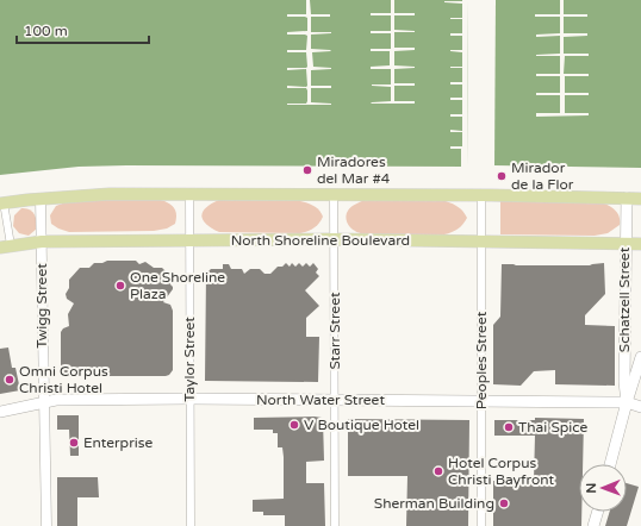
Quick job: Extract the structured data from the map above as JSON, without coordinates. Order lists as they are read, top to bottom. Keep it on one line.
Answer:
{"streets":{"main road":["North Shoreline Boulevard","Schatzell Street","North Water Street"],"street":["Twigg Street","Starr Street","Taylor Street","Peoples Street"]},"crossings":[["North Shoreline Boulevard","Schatzell Street"],["North Shoreline Boulevard","Twigg Street"],["North Shoreline Boulevard","Starr Street"],["North Shoreline Boulevard","Taylor Street"],["North Shoreline Boulevard","Peoples Street"],["Schatzell Street","North Water Street"],["Twigg Street","North Water Street"],["Starr Street","North Water Street"],["Taylor Street","North Water Street"],["Peoples Street","North Water Street"]],"places":["Miradores del Mar #4","Mirador de la Flor","One Shoreline Plaza","Omni Corpus Christi Hotel","V Boutique Hotel","Thai Spice","Enterprise","Hotel Corpus Christi Bayfront","Sherman Building"],"scale_bar":"100 m","north":"left"}
